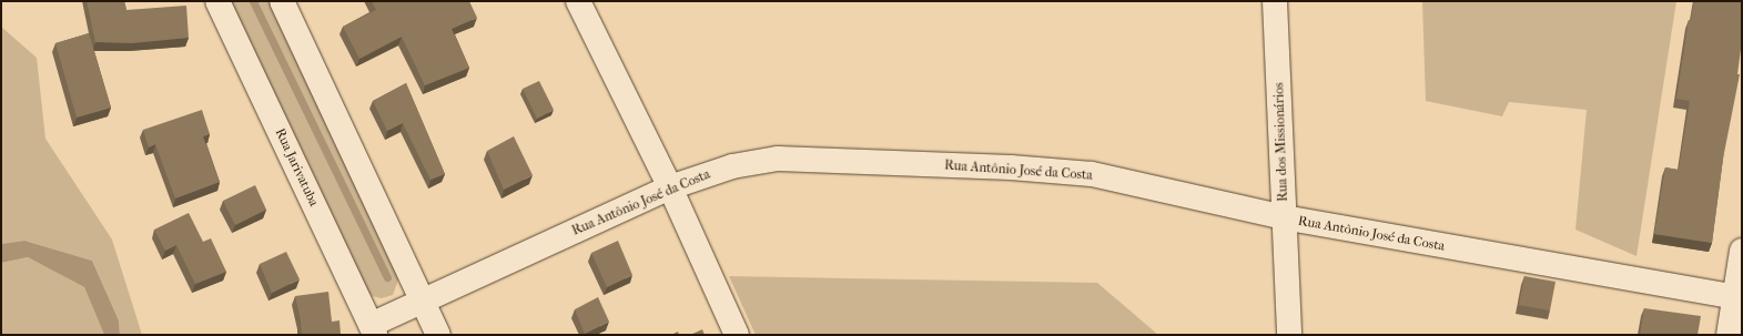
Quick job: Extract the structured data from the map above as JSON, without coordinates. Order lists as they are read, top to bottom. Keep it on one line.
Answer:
{"streets":{"street":["Rua dos Missionários","Rua Jarivatuba","Rua Antônio José da Costa"]},"crossings":[["Rua dos Missionários","Rua Antônio José da Costa"],["Rua Jarivatuba","Rua Antônio José da Costa"]]}
